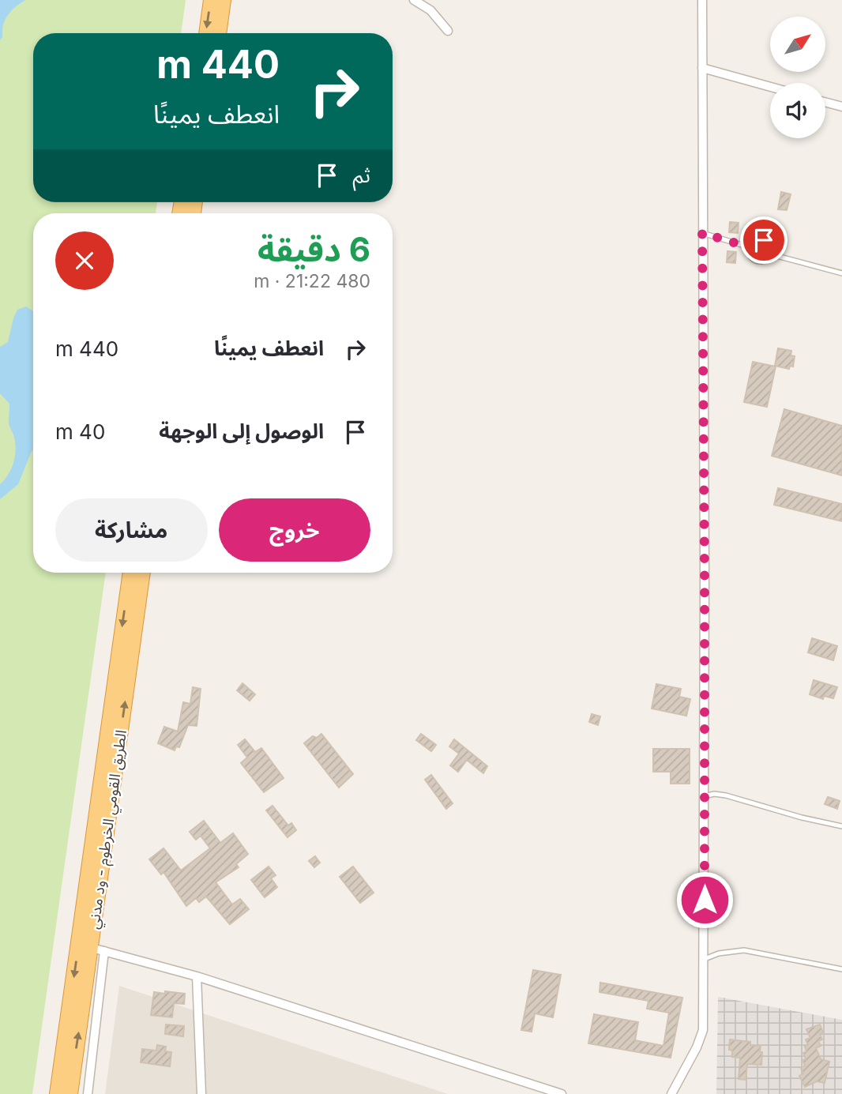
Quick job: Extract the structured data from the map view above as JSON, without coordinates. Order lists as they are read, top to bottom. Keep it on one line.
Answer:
{"streets":{"highway":["الطريق القومي الخرطوم - ود مدني"]},"north":"top right","page":{"turn":["440 m","انعطف يمينًا"],"then":"ثم","heading":["6 دقيقة","480 m · 21:22"],"list":[{"name":"انعطف يمينًا","value":"440 m"},{"name":"الوصول إلى الوجهة","value":"40 m"}],"buttons":["خروج","مشاركة"]}}
